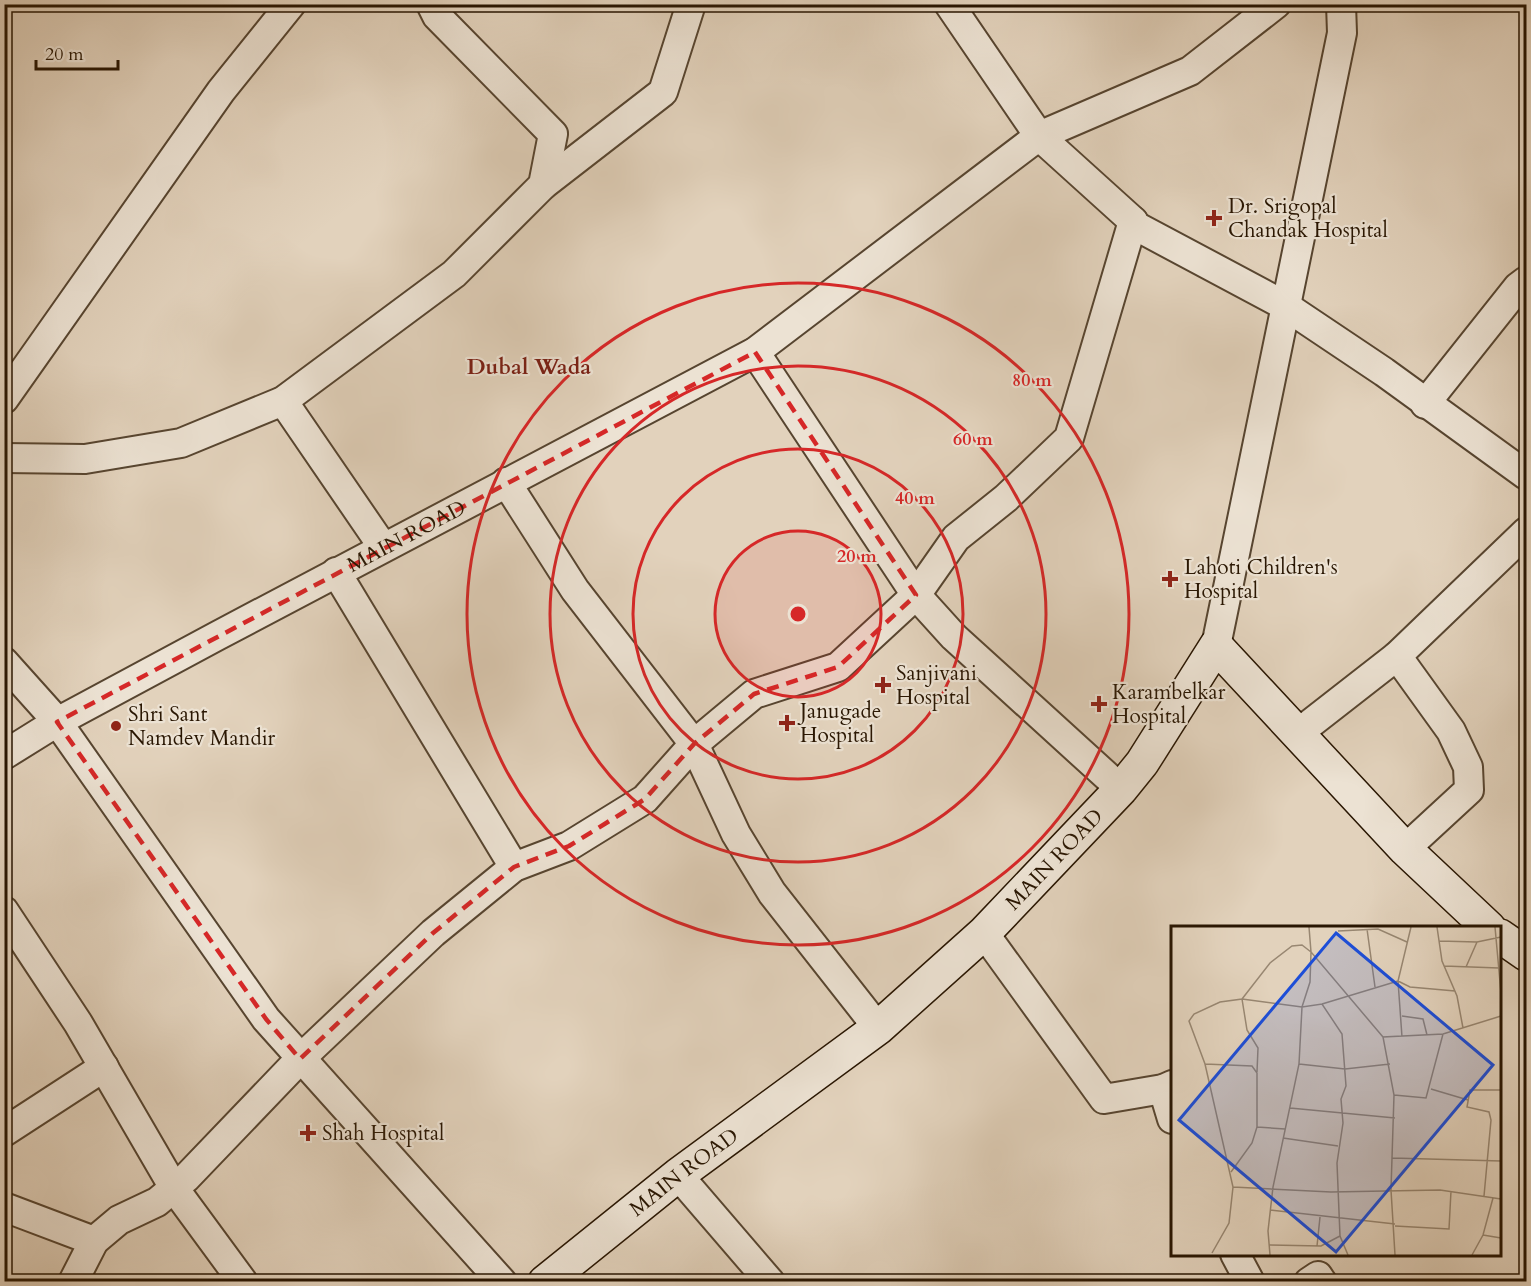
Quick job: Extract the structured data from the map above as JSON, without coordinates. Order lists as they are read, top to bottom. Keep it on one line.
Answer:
{"streets":{"main road":["MAIN ROAD"]},"districts":["Dubal Wada"],"places":{"health":["Dr. Srigopal Chandak Hospital","Lahoti Children's Hospital","Sanjivani Hospital","Karambelkar Hospital","Janugade Hospital","Shah Hospital"],"other":["Shri Sant Namdev Mandir"]},"scale_bar":"20 m","rings":["80 m","60 m","40 m","20 m"]}
